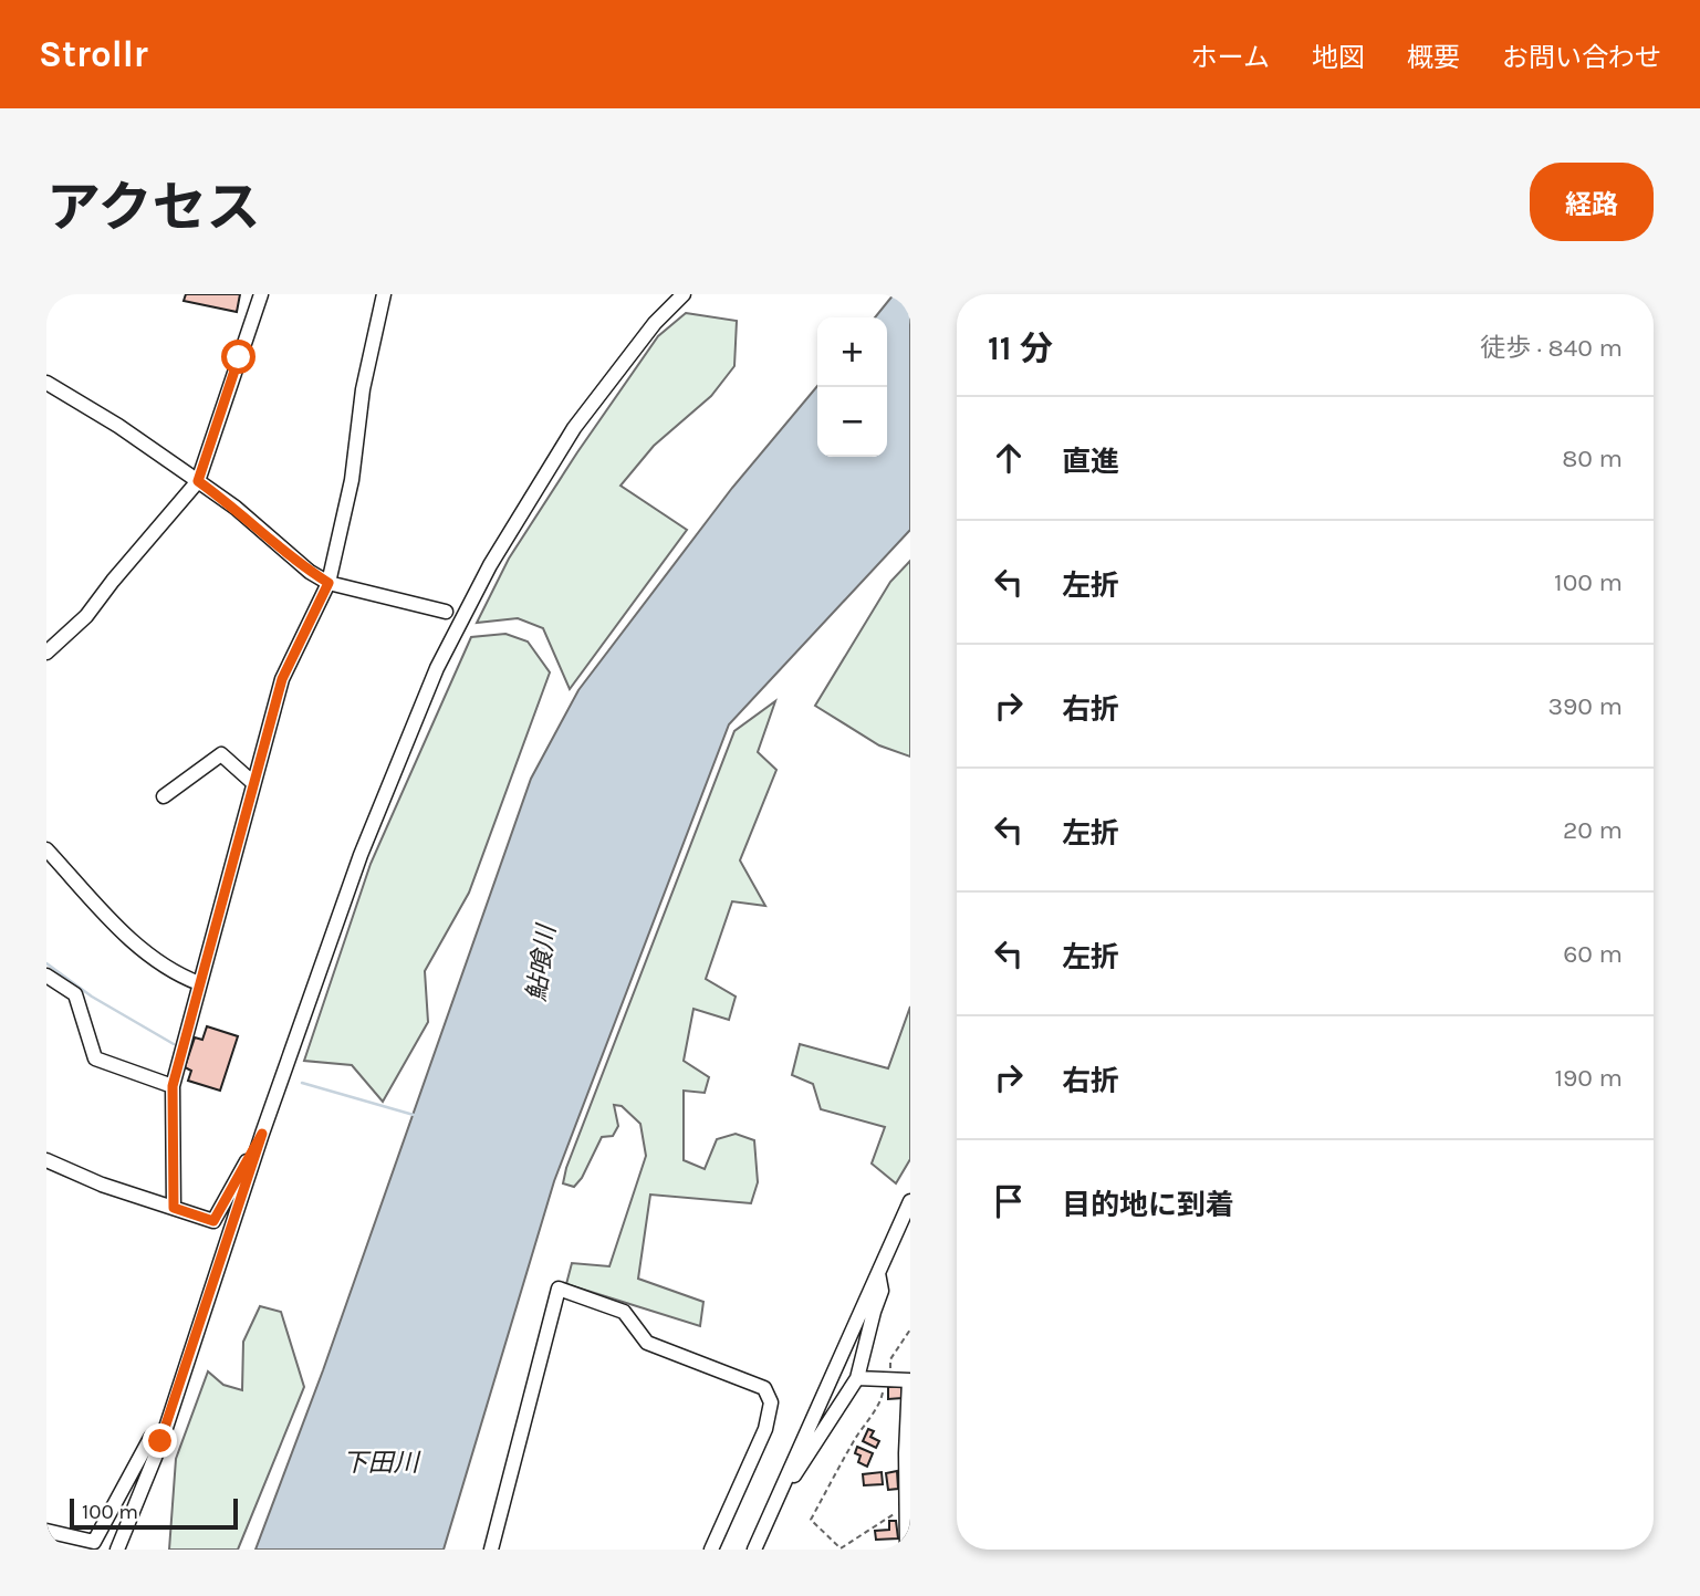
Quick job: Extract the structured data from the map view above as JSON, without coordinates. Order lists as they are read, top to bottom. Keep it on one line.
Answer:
{"water":["鮎喰川","下田川"],"scale_bar":"100 m","page":{"header":"Strollr","nav":["ホーム","地図","概要","お問い合わせ"],"title":"アクセス","buttons":"経路","heading":["11 分","徒歩 · 840 m"],"map_buttons":["+","−"],"list":[["直進","80 m"],["左折","100 m"],["右折","390 m"],["左折","20 m"],["左折","60 m"],["右折","190 m"],"目的地に到着"],"scale":"100 m"}}
